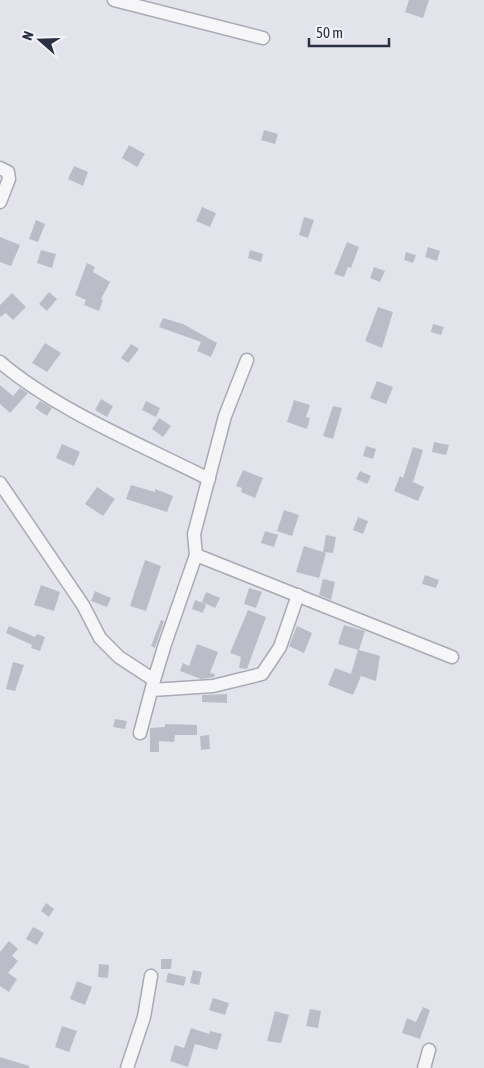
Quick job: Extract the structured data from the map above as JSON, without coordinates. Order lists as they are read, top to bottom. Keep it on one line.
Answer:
{"scale_bar":"50 m","north":"left"}
